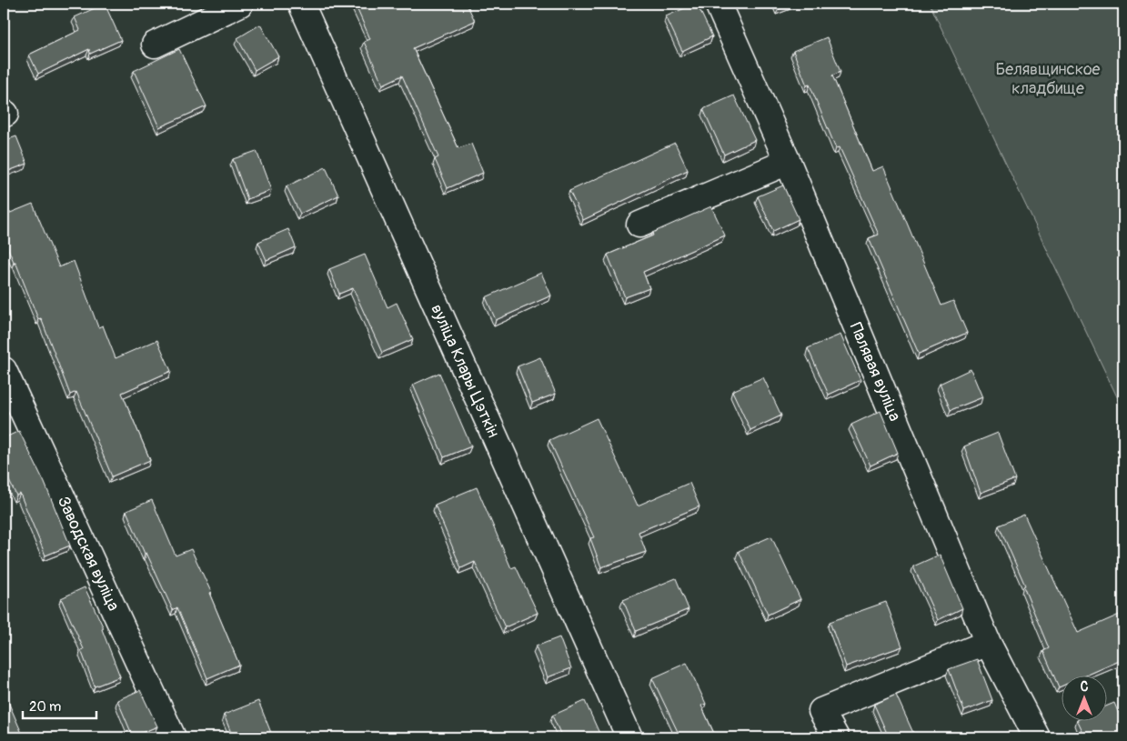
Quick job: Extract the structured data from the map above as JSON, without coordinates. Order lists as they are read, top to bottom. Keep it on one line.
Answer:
{"streets":{"street":["вуліца Клары Цэткін","Палявая вуліца","Заводская вуліца"]},"parks":["Белявщинское кладбище"],"scale_bar":"20 m","north":"top"}
